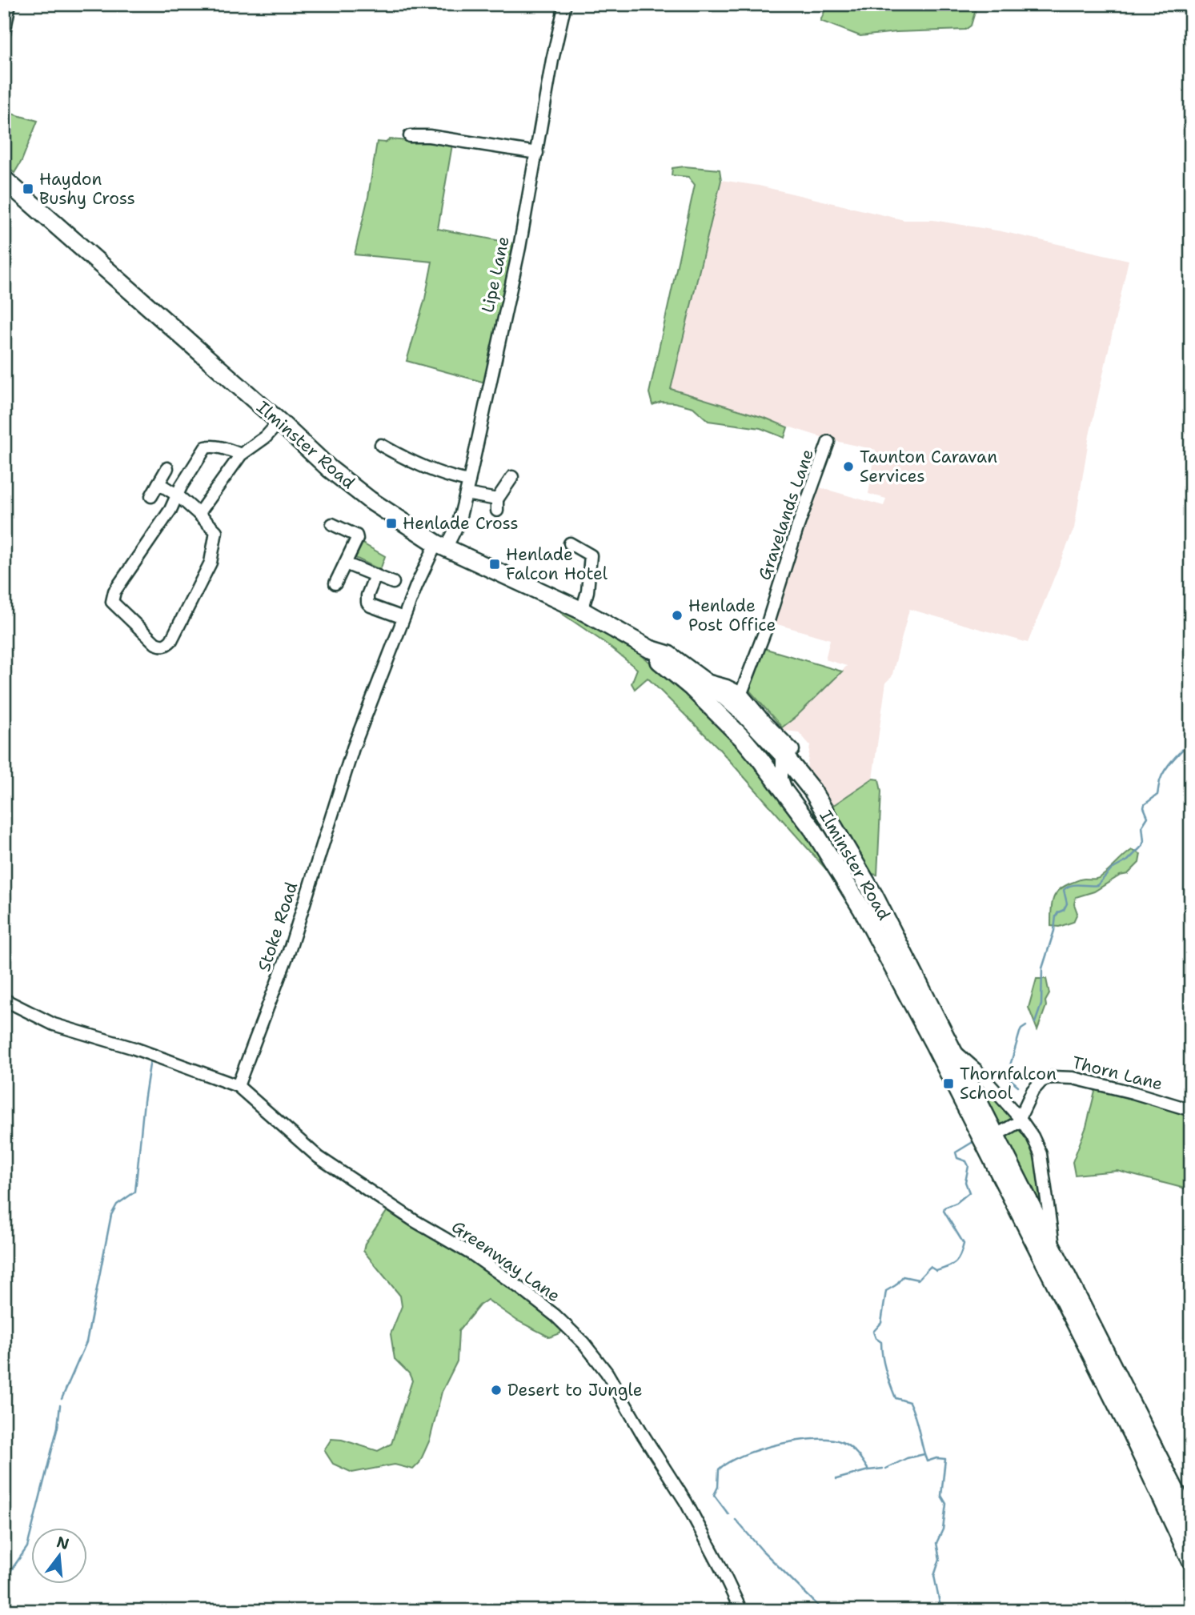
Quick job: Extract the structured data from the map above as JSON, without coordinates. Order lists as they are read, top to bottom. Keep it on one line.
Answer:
{"streets":{"highway":["Ilminster Road"],"street":["Lipe Lane","Gravelands Lane","Stoke Road","Thorn Lane","Greenway Lane"]},"crossings":[["Lipe Lane","Ilminster Road"],["Lipe Lane","Stoke Road"],["Ilminster Road","Stoke Road"],["Stoke Road","Greenway Lane"]],"places":{"transit":["Haydon Bushy Cross","Henlade Cross","Henlade Falcon Hotel","Thornfalcon School"],"other":["Taunton Caravan Services","Henlade Post Office","Desert to Jungle"]},"north":"top"}
